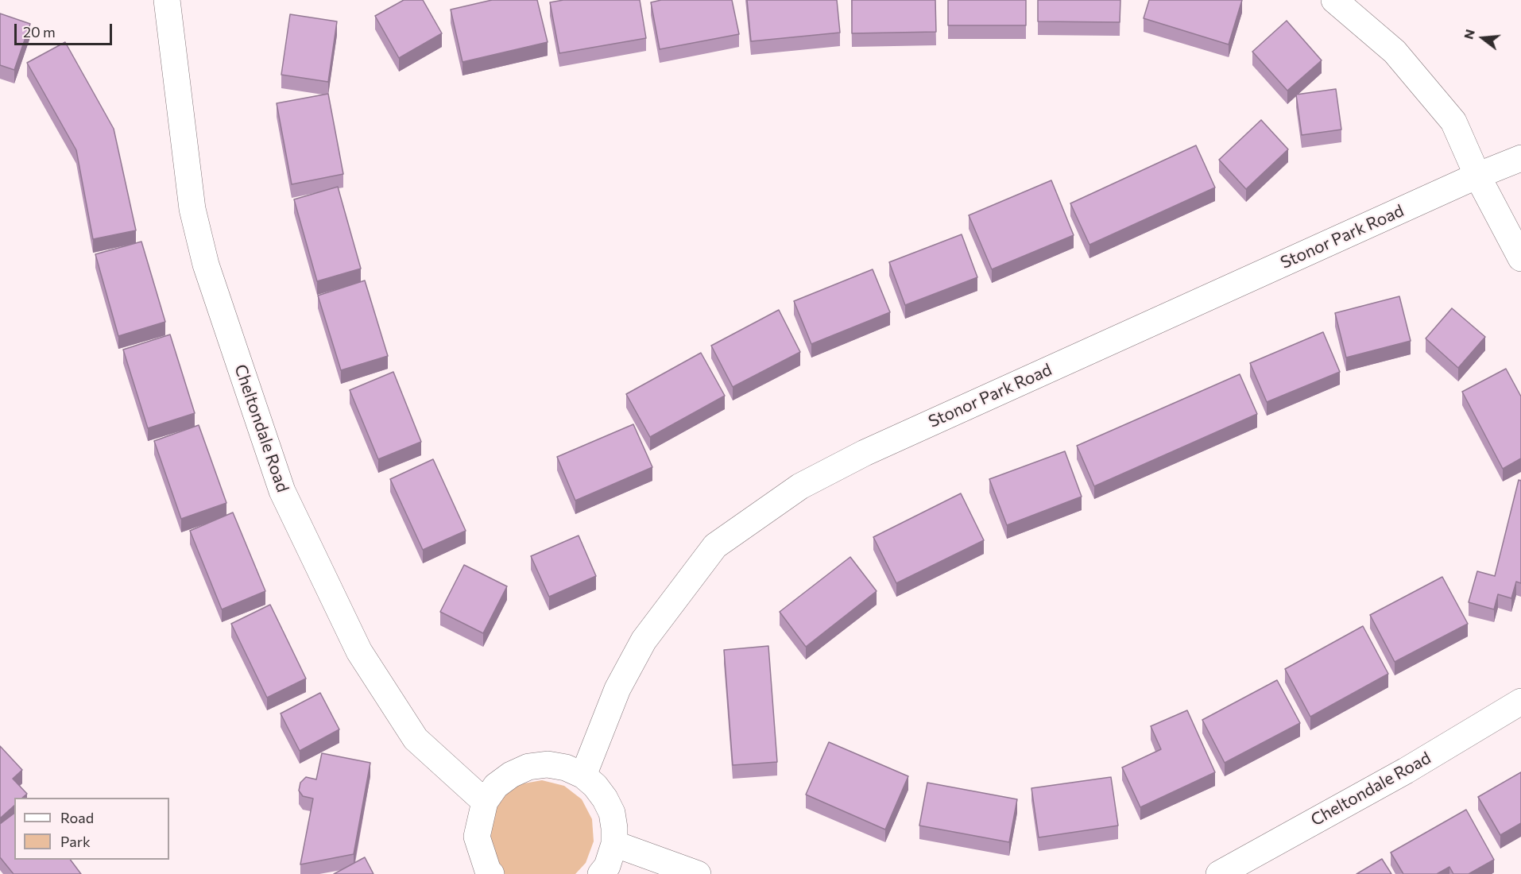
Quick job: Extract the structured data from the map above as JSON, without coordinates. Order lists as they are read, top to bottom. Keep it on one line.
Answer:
{"streets":{"street":["Stonor Park Road","Cheltondale Road"]},"legend":["Road","Park"],"scale_bar":"20 m","north":"left"}
